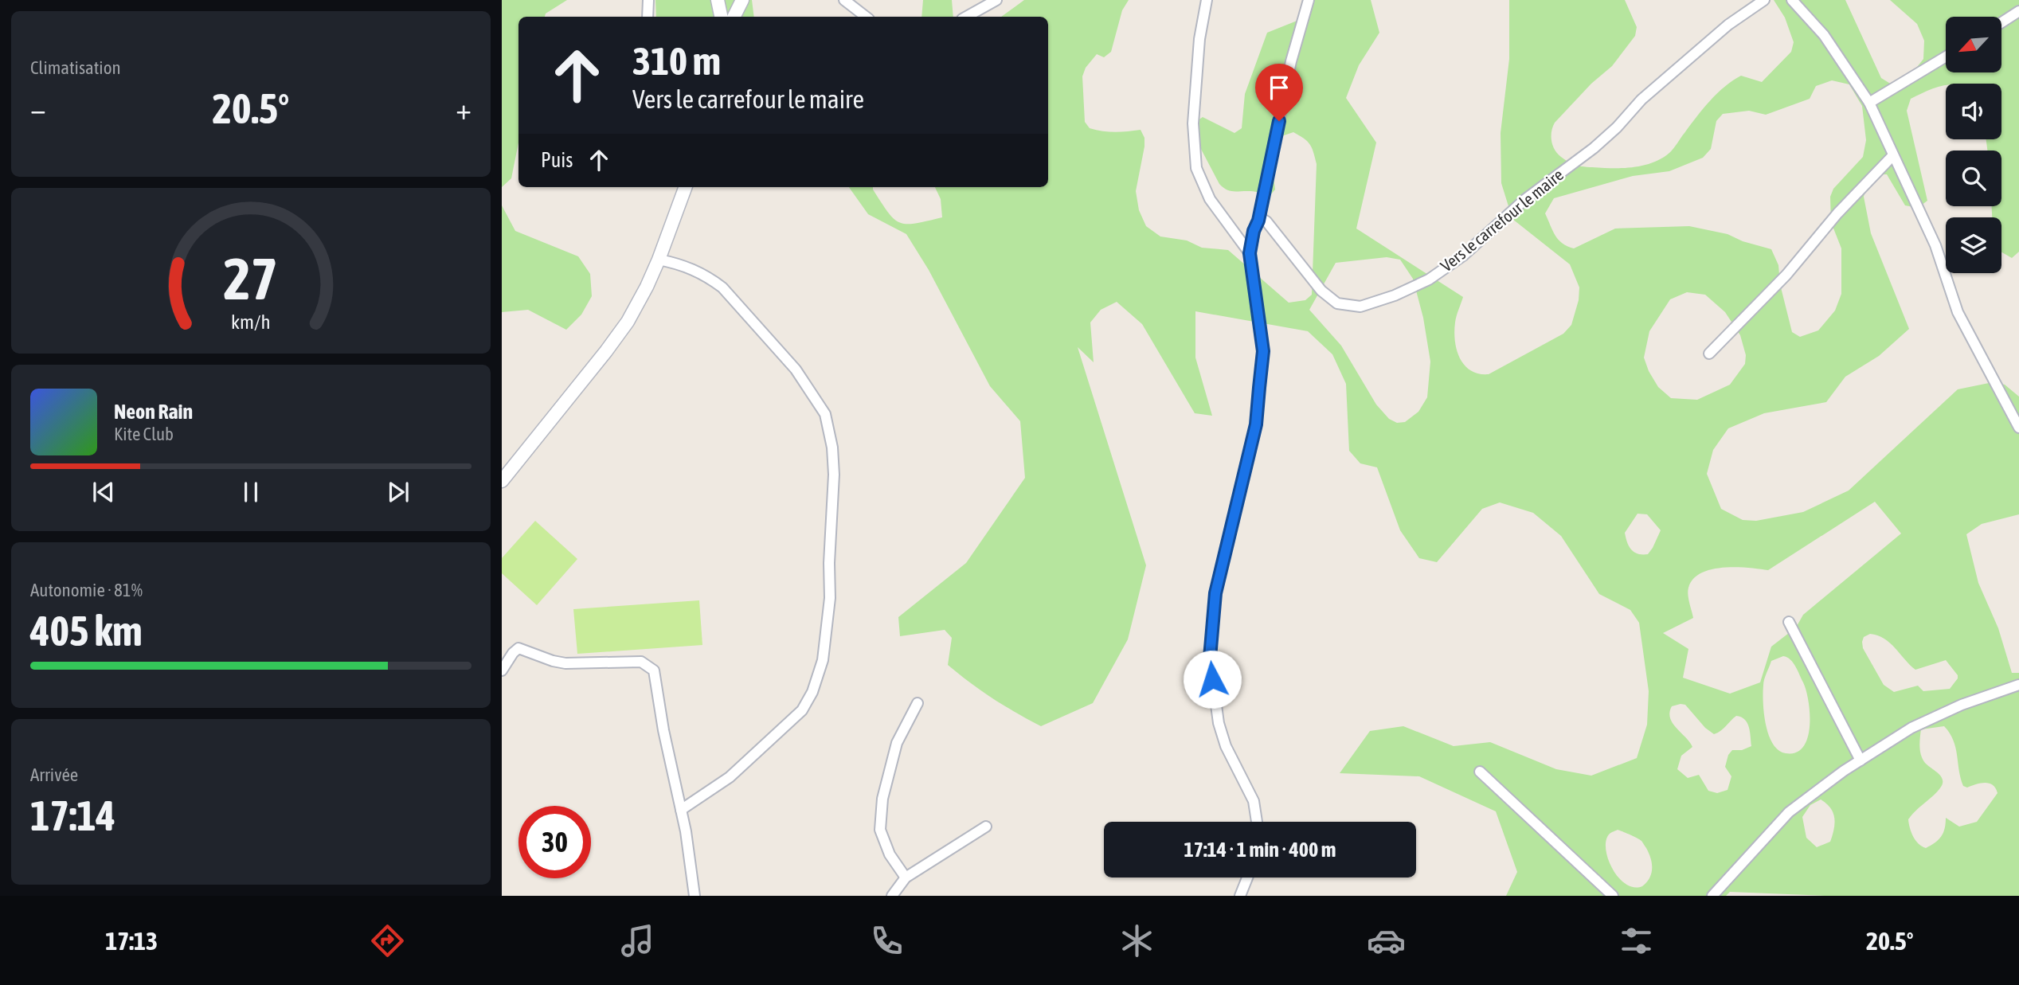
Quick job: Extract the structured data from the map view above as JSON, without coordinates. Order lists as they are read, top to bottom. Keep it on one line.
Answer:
{"streets":{"street":["Vers le carrefour le maire"]},"north":"bottom left","page":{"tile":["Climatisation",["Autonomie · 81%","405 km"],["Arrivée","17:14"]],"turn":["310 m","Vers le carrefour le maire"],"heat":["−","20.5°","+"],"then":"Puis","song":["Neon Rain","Kite Club"],"limit":"30","trip":"17:14 · 1 min · 400 m","tabs":["17:13","20.5°"],"gauge":["27","km/h"]}}
